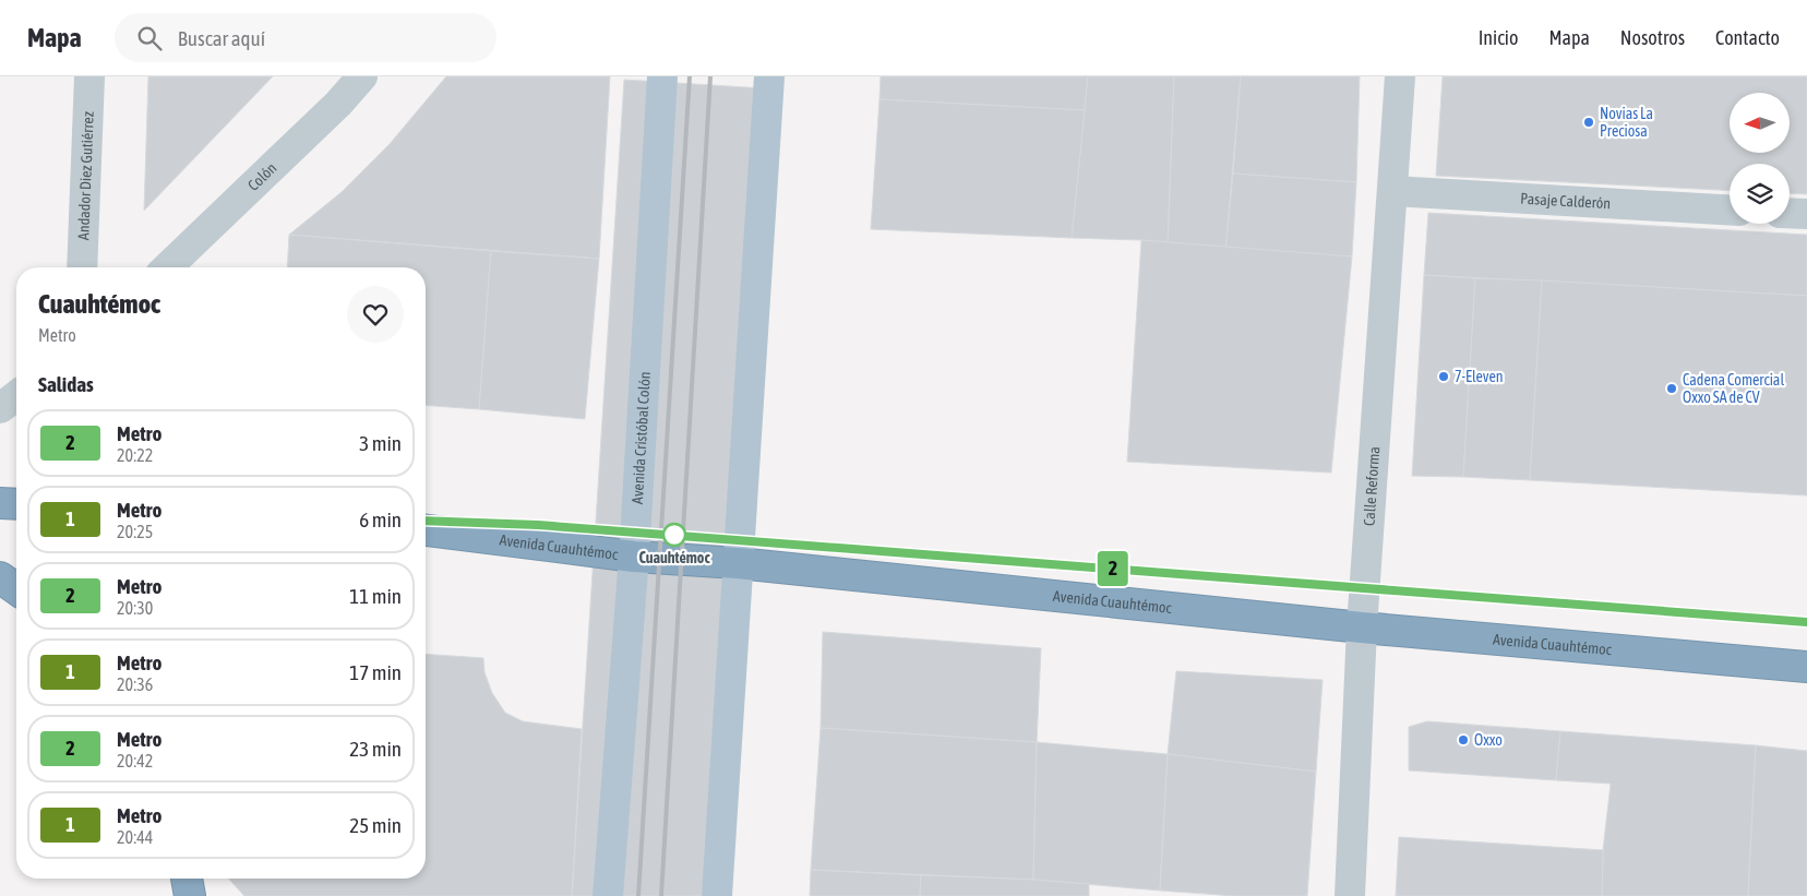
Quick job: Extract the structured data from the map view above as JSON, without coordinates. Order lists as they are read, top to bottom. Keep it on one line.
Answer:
{"streets":{"highway":["Avenida Cuauhtémoc"],"main road":["Avenida Cristóbal Colón"],"street":["Andador Diez Gutiérrez","Colón","Pasaje Calderón","Calle Reforma"]},"crossings":[["Pasaje Calderón","Calle Reforma"],["Avenida Cristóbal Colón","Avenida Cuauhtémoc"],["Calle Reforma","Avenida Cuauhtémoc"]],"places":["Novias La Preciosa","7-Eleven","Cadena Comercial Oxxo SA de CV","Cuauhtémoc","Oxxo"],"lines":["metro line 2"],"north":"left","page":{"header":"Mapa","search":"Buscar aquí","nav":["Inicio","Mapa","Nosotros","Contacto"],"on_map":"2","heading":[["Cuauhtémoc","Metro"],"Salidas"],"list":[{"mark":"2","name":"Metro","note":"20:22","value":"3 min"},{"mark":"1","name":"Metro","note":"20:25","value":"6 min"},{"mark":"2","name":"Metro","note":"20:30","value":"11 min"},{"mark":"1","name":"Metro","note":"20:36","value":"17 min"},{"mark":"2","name":"Metro","note":"20:42","value":"23 min"},{"mark":"1","name":"Metro","note":"20:44","value":"25 min"}]}}
